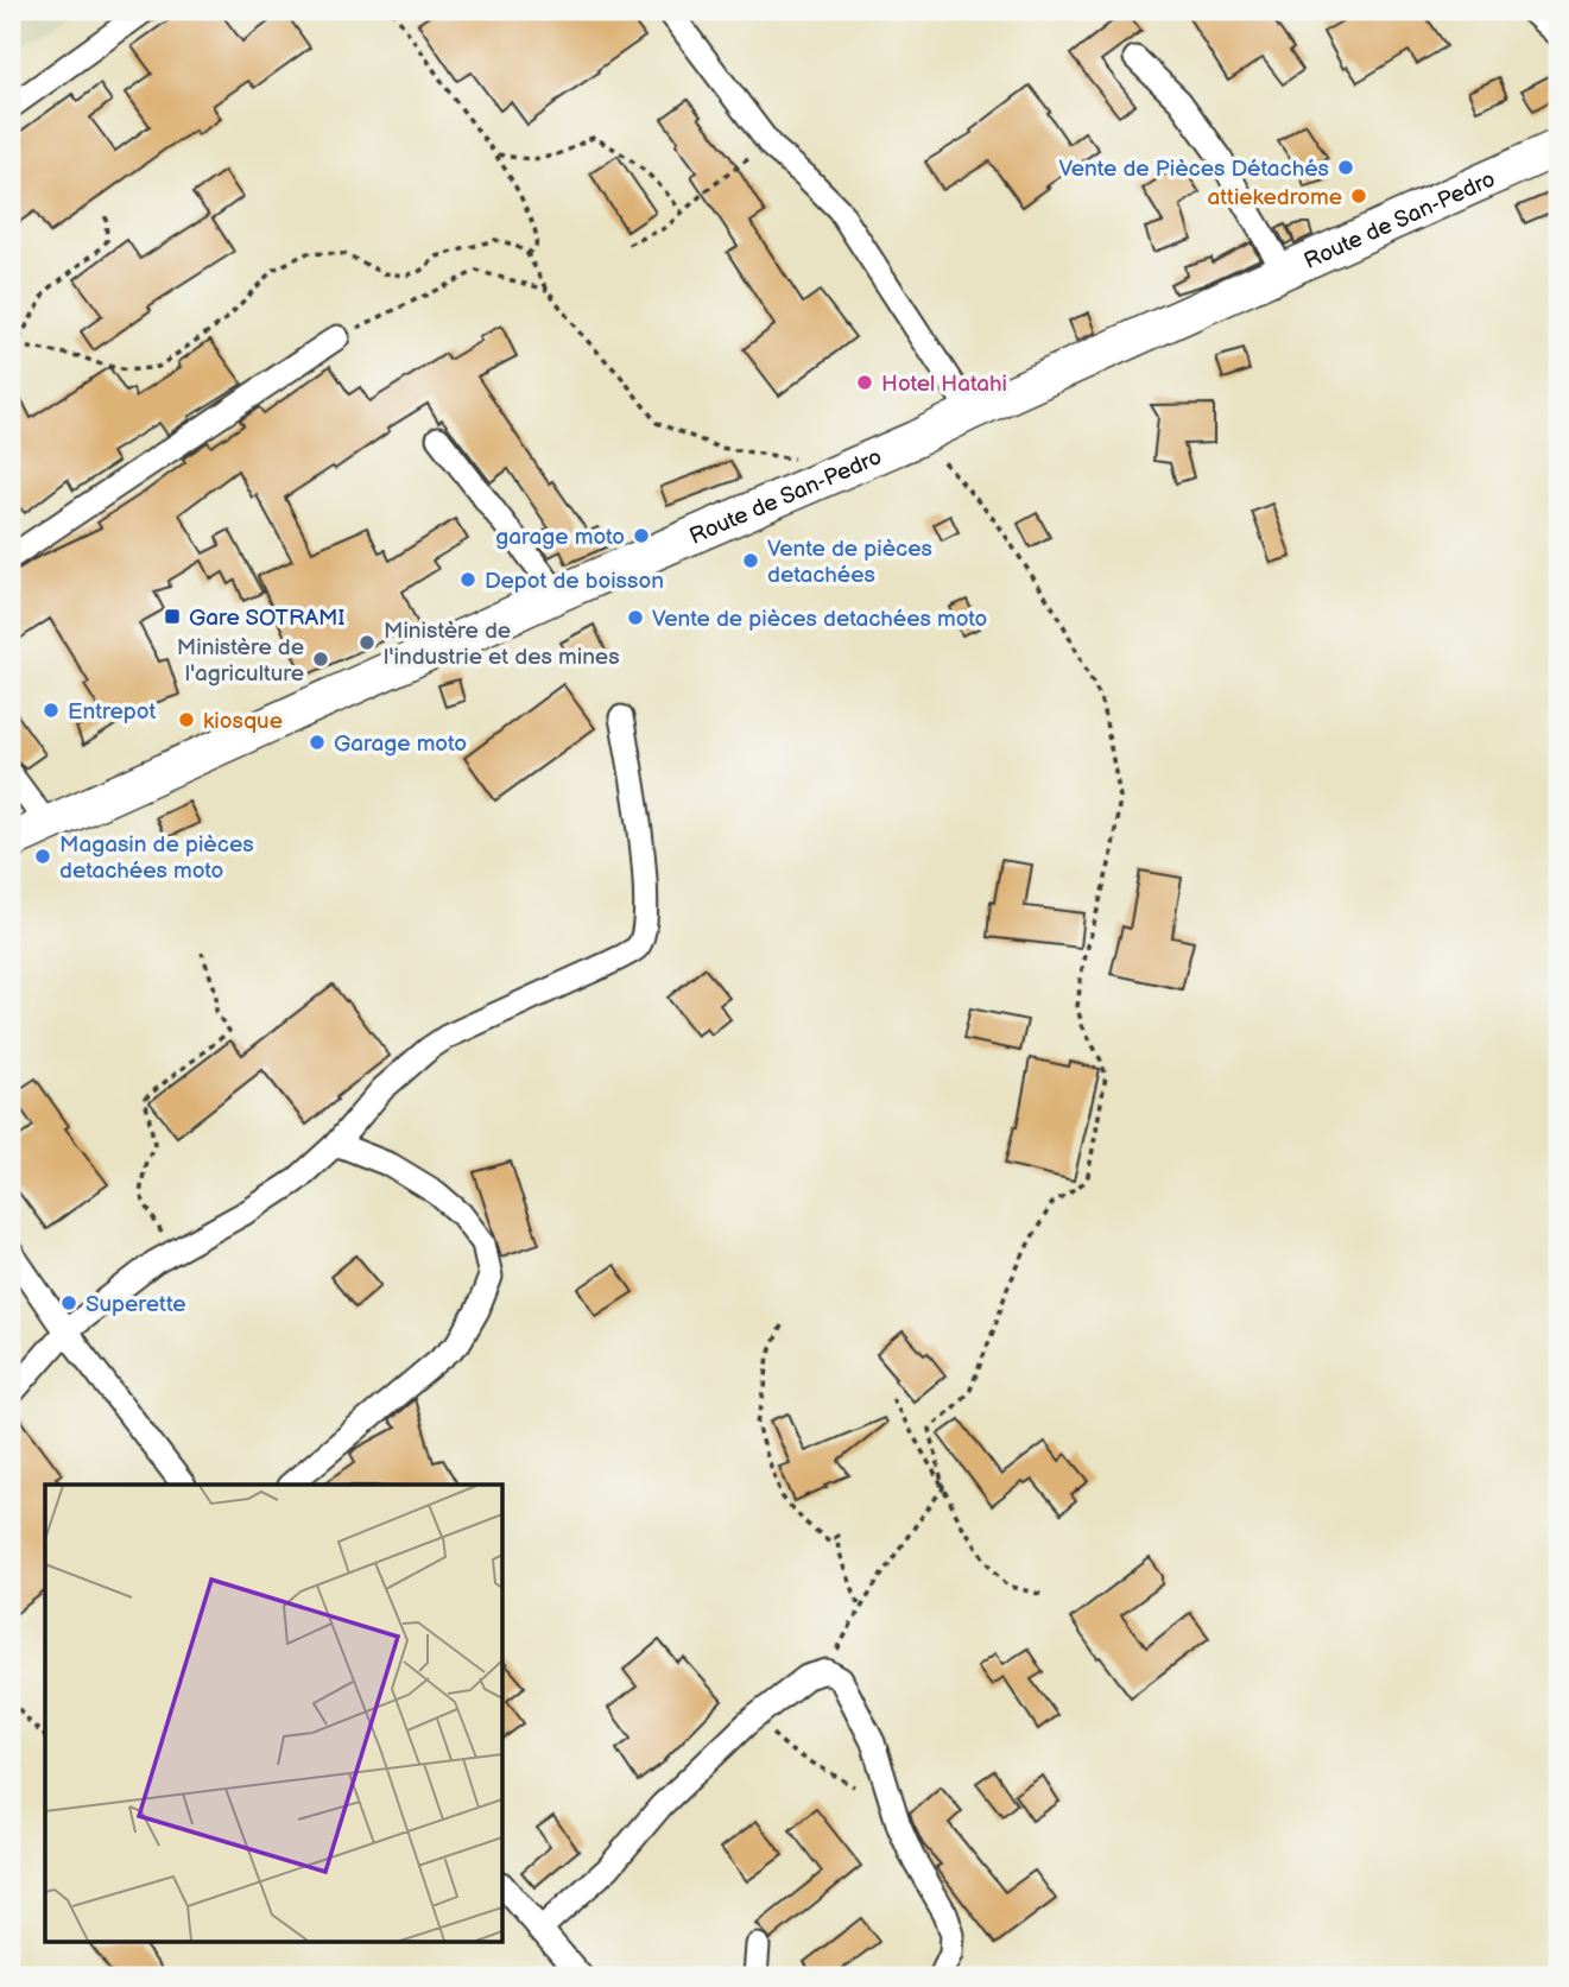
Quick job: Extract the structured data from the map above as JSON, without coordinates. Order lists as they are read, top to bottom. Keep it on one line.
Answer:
{"streets":{"main road":["Route de San-Pedro"]},"places":{"other":["Vente de Pièces Détachés","attiekedrome","Hotel Hatahi","garage moto","Vente de pièces detachées","Depot de boisson","Vente de pièces detachées moto","Ministère de l'industrie et des mines","Ministère de l'agriculture","Entrepot","kiosque","Garage moto","Magasin de pièces detachées moto","Superette"],"transit":["Gare SOTRAMI"]}}
